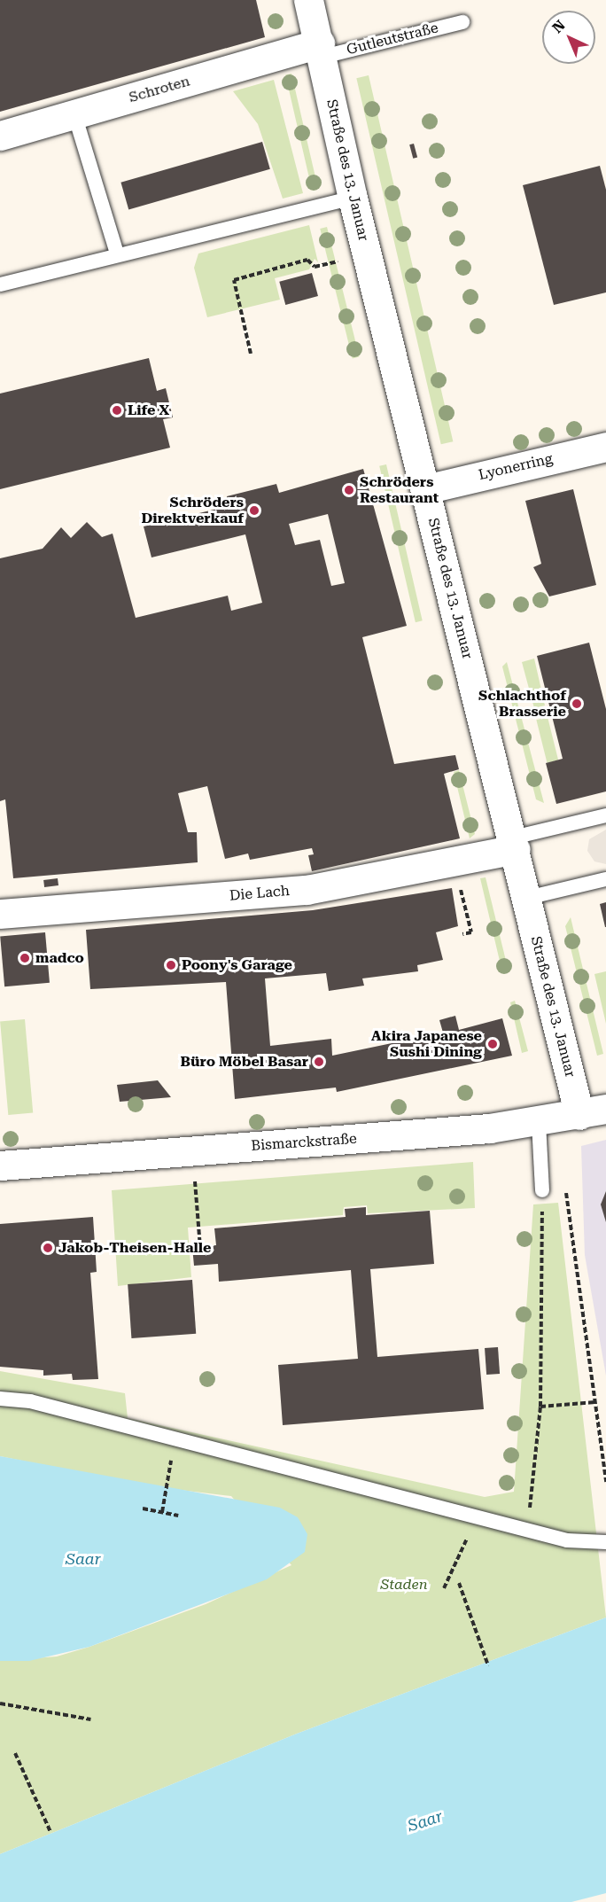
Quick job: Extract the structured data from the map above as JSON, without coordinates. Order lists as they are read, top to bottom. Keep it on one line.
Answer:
{"streets":{"street":["Schroten","Straße des 13. Januar","Lyonerring","Die Lach","Bismarckstraße"],"lane":["Gutleutstraße"]},"crossings":[["Gutleutstraße","Schroten"],["Gutleutstraße","Straße des 13. Januar"],["Schroten","Straße des 13. Januar"],["Straße des 13. Januar","Lyonerring"],["Straße des 13. Januar","Die Lach"],["Straße des 13. Januar","Bismarckstraße"]],"water":["Saar"],"parks":["Staden"],"places":["Life X","Schröders Restaurant","Schröders Direktverkauf","Schlachthof Brasserie","madco","Poony's Garage","Akira Japanese Sushi Dining","Büro Möbel Basar","Jakob-Theisen-Halle"],"north":"top left"}
